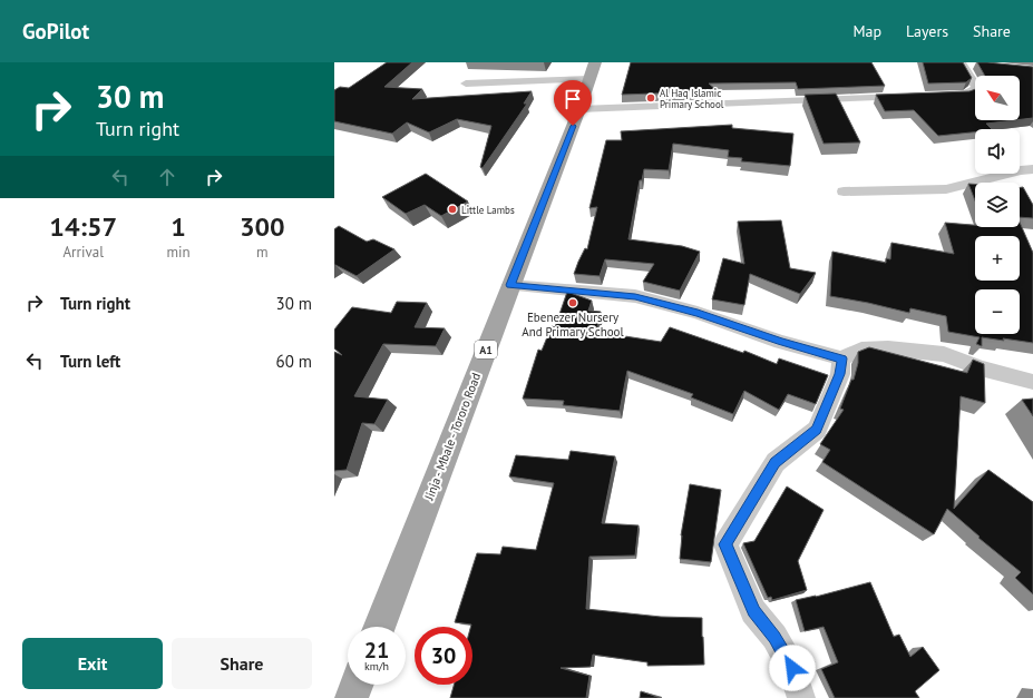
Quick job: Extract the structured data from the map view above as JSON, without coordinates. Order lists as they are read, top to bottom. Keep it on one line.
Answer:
{"streets":{"main road":["A1","Jinja - Mbale - Tororo Road"]},"places":["Al Haq Islamic Primary School","Little Lambs","Ebenezer Nursery And Primary School"],"north":"top left","page":{"header":"GoPilot","nav":["Map","Layers","Share"],"turn":["30 m","Turn right"],"map_buttons":["+","−"],"eta":["14:57","Arrival","1","min","300","m"],"list":[{"name":"Turn right","value":"30 m"},{"name":"Turn left","value":"60 m"}],"speed":"21 km/h","limit":"30","buttons":["Exit","Share"]}}
